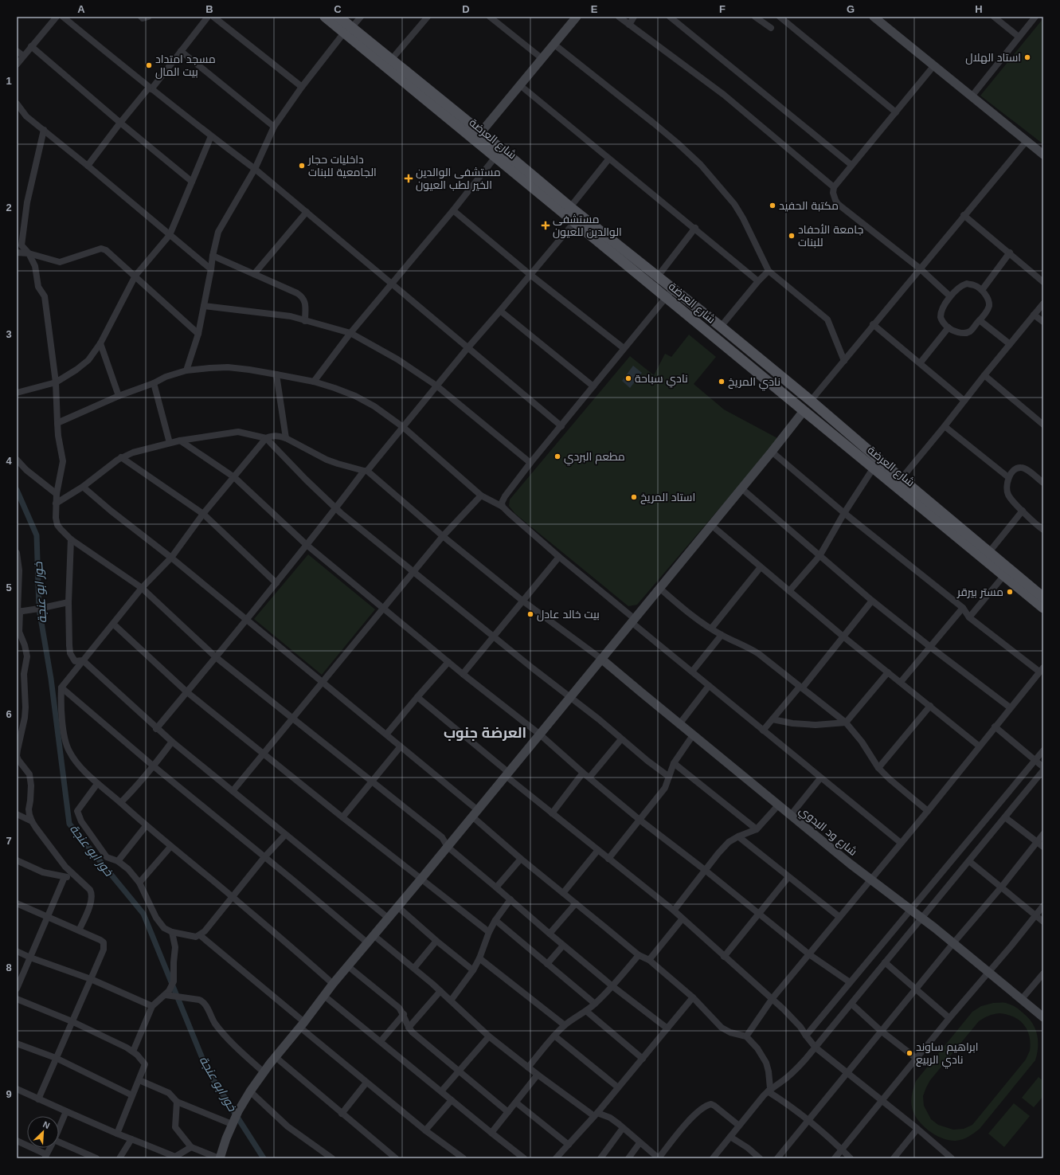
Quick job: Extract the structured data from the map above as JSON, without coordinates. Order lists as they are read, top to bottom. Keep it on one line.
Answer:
{"streets":{"main road":["شارع العرضة"],"street":["شارع ود البدوي"]},"districts":["العرضة جنوب"],"water":["خور ابو عنجة"],"places":{"other":["استاد الهلال","مسجد امتداد بيت المال","داخليات حجار الجامعية للبنات","مكتبة الحفيد","جامعة الأحفاد للبنات","نادي سباحة","نادي المريخ","مطعم البردي","استاد المريخ","مستر بيرقر","بيت خالد عادل","ابراهيم ساوند نادي الربيع"],"health":["مستشفى الوالدين الخير لطب العيون","مستشفى الوالدين للعيون"]},"north":"top right","grid":{"columns":["A","B","C","D","E","F","G","H"],"rows":["1","2","3","4","5","6","7","8","9"]}}
